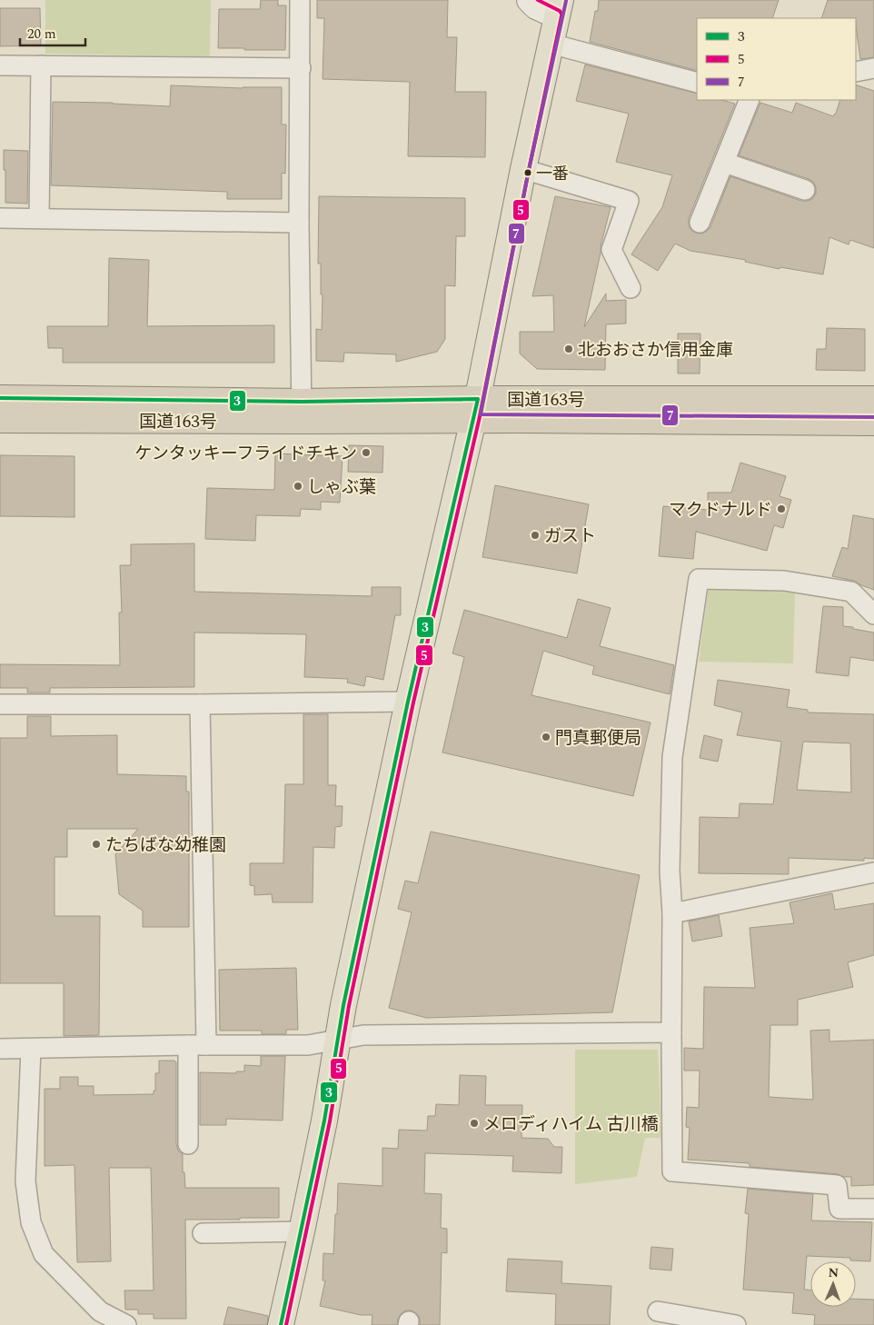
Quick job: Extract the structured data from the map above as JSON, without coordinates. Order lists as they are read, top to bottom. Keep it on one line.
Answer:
{"streets":{"highway":["国道163号"]},"places":["一番","北おおさか信用金庫","ケンタッキーフライドチキン","しゃぶ葉","マクドナルド","ガスト","門真郵便局","たちばな幼稚園","メロディハイム 古川橋"],"lines":["transit line 5","transit line 7","transit line 3"],"legend":["3","5","7"],"scale_bar":"20 m","north":"top"}
